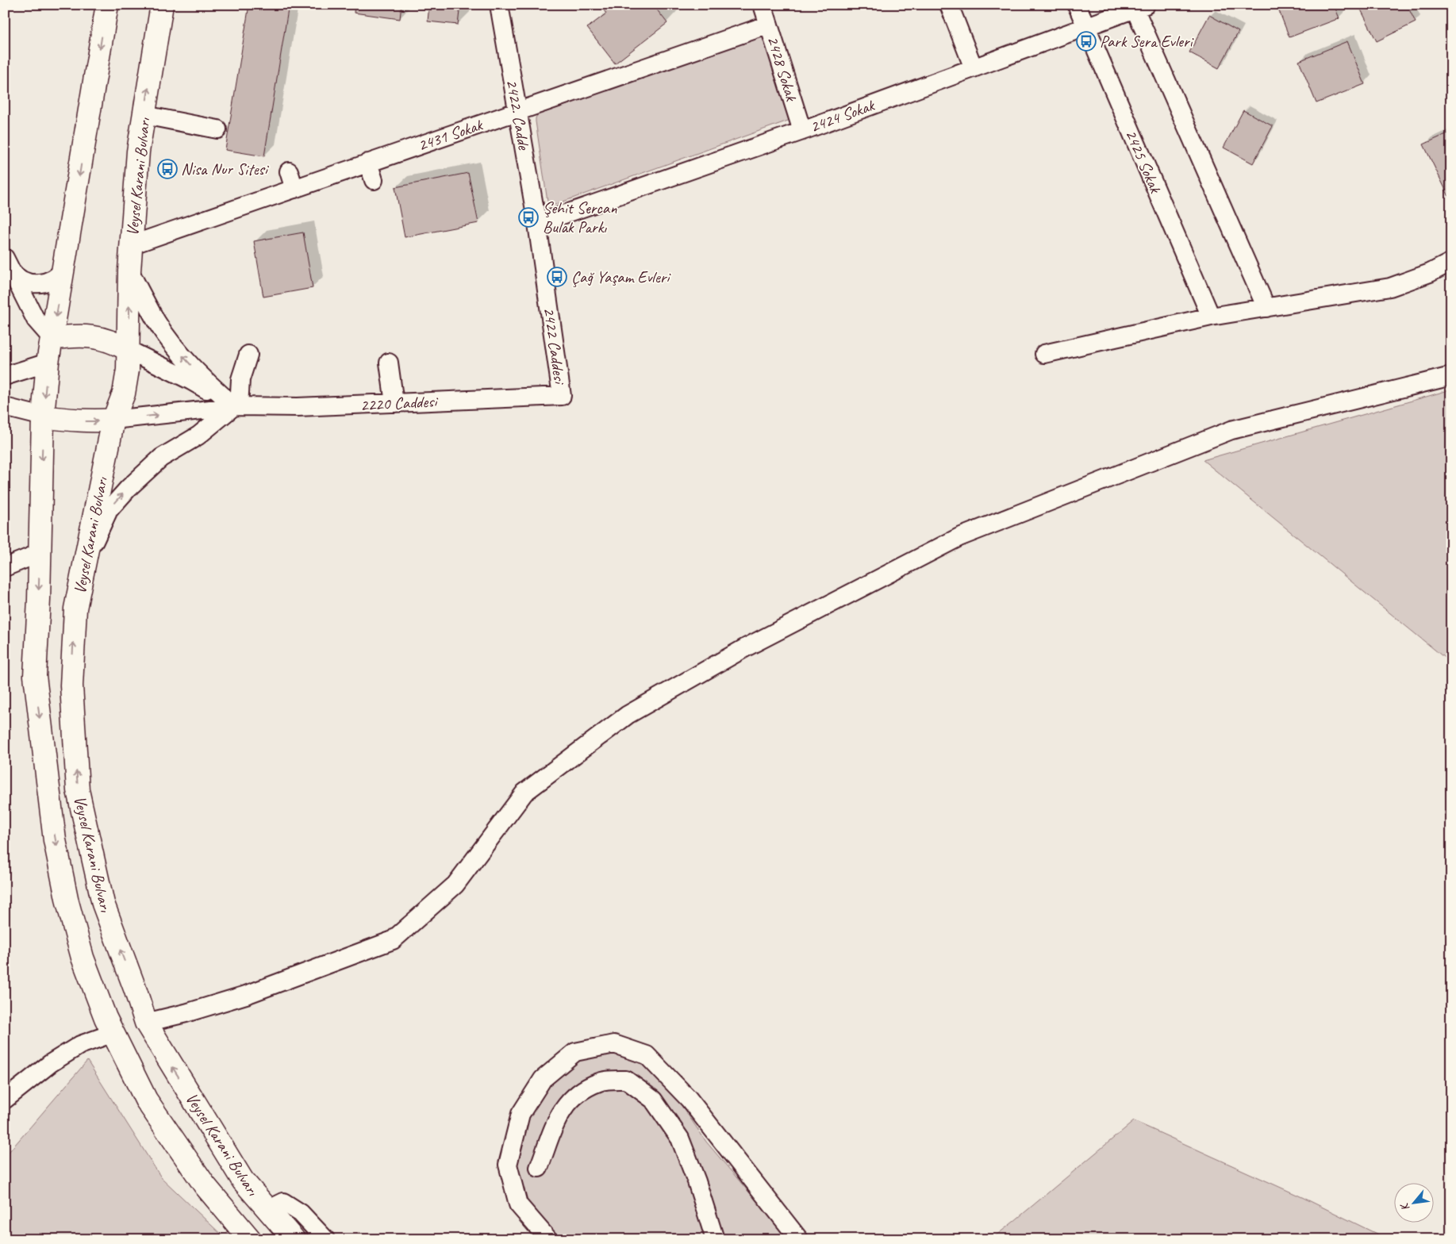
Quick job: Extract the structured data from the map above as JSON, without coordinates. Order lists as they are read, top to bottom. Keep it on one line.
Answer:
{"streets":{"main road":["Veysel Karani Bulvarı"],"street":["2428 Sokak","2422. Cadde","2424 Sokak","2431 Sokak","2425 Sokak","2422 Caddesi","2220 Caddesi"]},"crossings":[["2428 Sokak","2424 Sokak"],["2428 Sokak","2431 Sokak"],["2422. Cadde","2424 Sokak"],["2422. Cadde","2431 Sokak"],["2422. Cadde","2422 Caddesi"],["2424 Sokak","2425 Sokak"],["2424 Sokak","2422 Caddesi"],["2431 Sokak","Veysel Karani Bulvarı"],["Veysel Karani Bulvarı","2220 Caddesi"],["2422 Caddesi","2220 Caddesi"]],"places":{"bus stop":["Park Sera Evleri","Nisa Nur Sitesi","Şehit Sercan Bulak Parkı","Çağ Yaşam Evleri"]},"north":"bottom left"}
